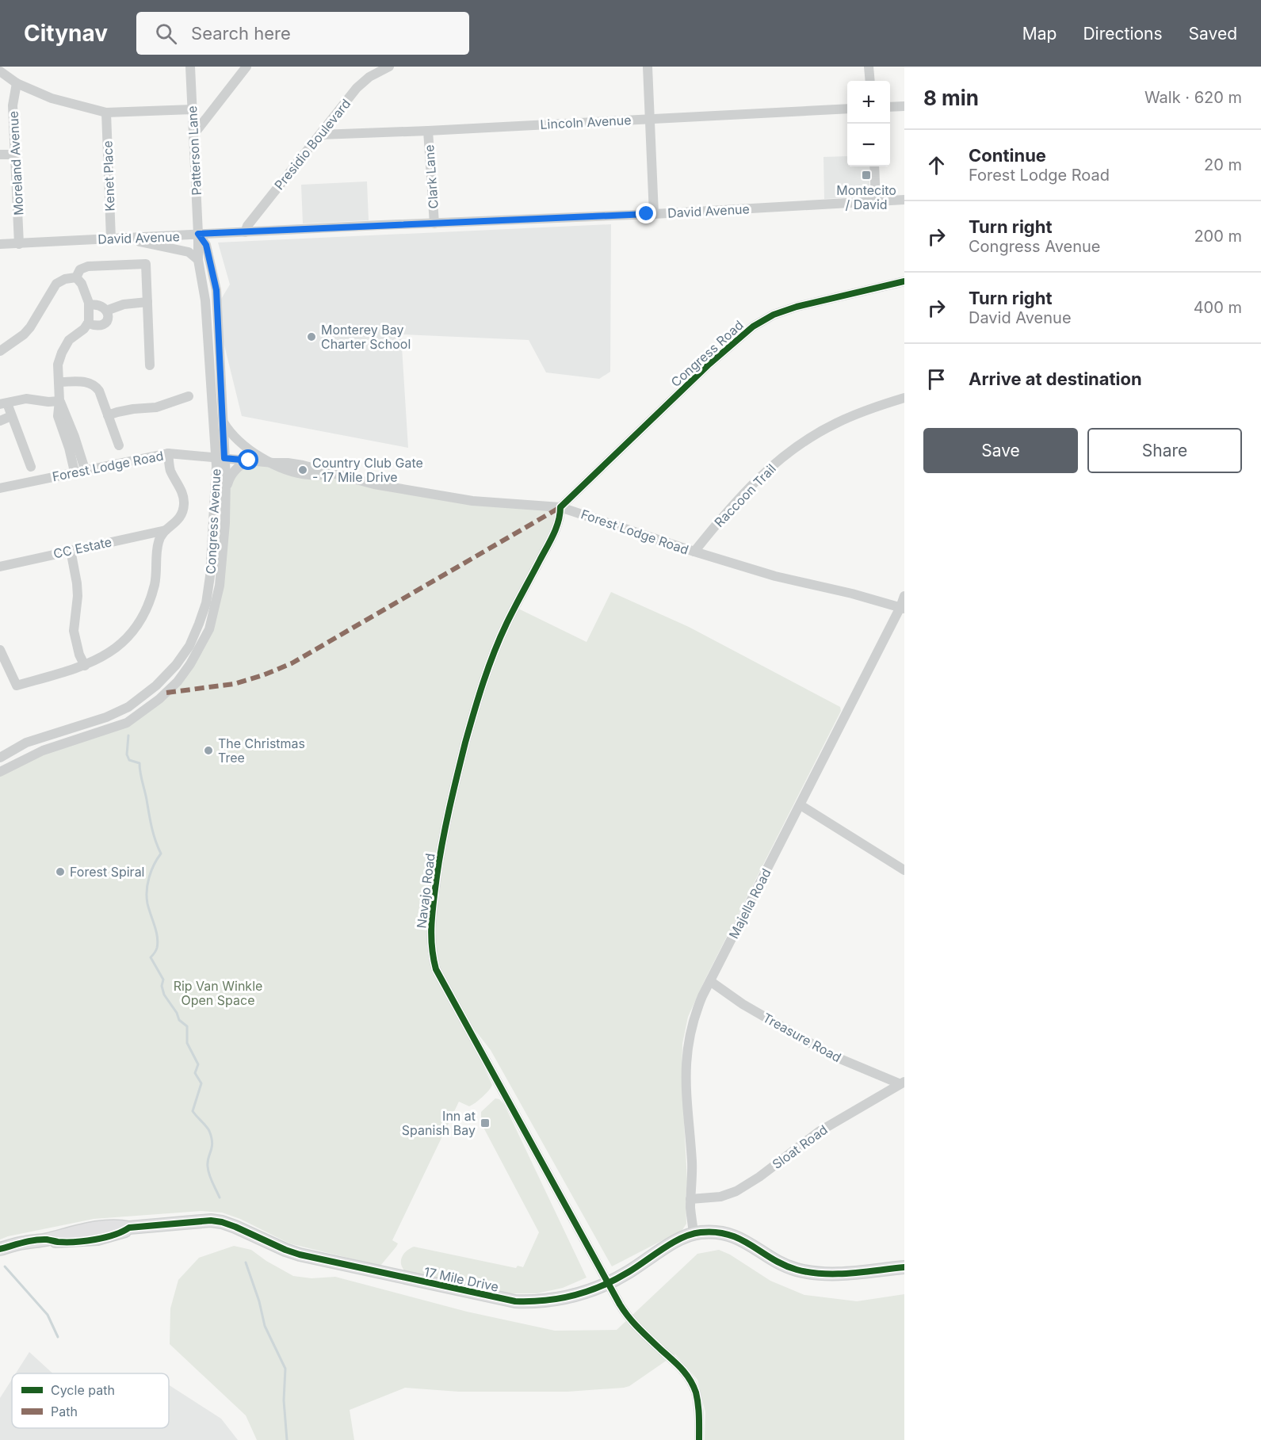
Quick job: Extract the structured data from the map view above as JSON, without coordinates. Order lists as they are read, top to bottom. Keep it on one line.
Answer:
{"streets":{"main road":["17 Mile Drive"],"street":["Lincoln Avenue","Presidio Boulevard","Patterson Lane","Moreland Avenue","Kenet Place","Clark Lane","David Avenue","Congress Road","Forest Lodge Road","Raccoon Trail","Congress Avenue","CC Estate","Navajo Road","Majella Road","Treasure Road","Sloat Road"]},"crossings":[["Lincoln Avenue","Presidio Boulevard"],["Lincoln Avenue","Clark Lane"],["Presidio Boulevard","David Avenue"],["Patterson Lane","David Avenue"],["Patterson Lane","Congress Avenue"],["Moreland Avenue","David Avenue"],["Kenet Place","David Avenue"],["Clark Lane","David Avenue"],["David Avenue","Congress Avenue"],["Congress Road","Forest Lodge Road"],["Congress Road","Navajo Road"],["Forest Lodge Road","Raccoon Trail"],["Forest Lodge Road","Congress Avenue"],["Forest Lodge Road","Navajo Road"],["Forest Lodge Road","Majella Road"],["Navajo Road","17 Mile Drive"],["Majella Road","Treasure Road"],["Majella Road","Sloat Road"],["Majella Road","17 Mile Drive"],["Treasure Road","Sloat Road"]],"parks":["Rip Van Winkle Open Space"],"places":{"transit":["Montecito / David","Inn at Spanish Bay"],"other":["Monterey Bay Charter School","Country Club Gate - 17 Mile Drive","The Christmas Tree","Forest Spiral"]},"legend":["Cycle path","Path"],"page":{"header":"Citynav","search":"Search here","nav":["Map","Directions","Saved"],"heading":["8 min","Walk · 620 m"],"map_buttons":["+","−"],"list":[["Continue","Forest Lodge Road","20 m"],["Turn right","Congress Avenue","200 m"],["Turn right","David Avenue","400 m"],"Arrive at destination"],"buttons":["Save","Share"]}}
